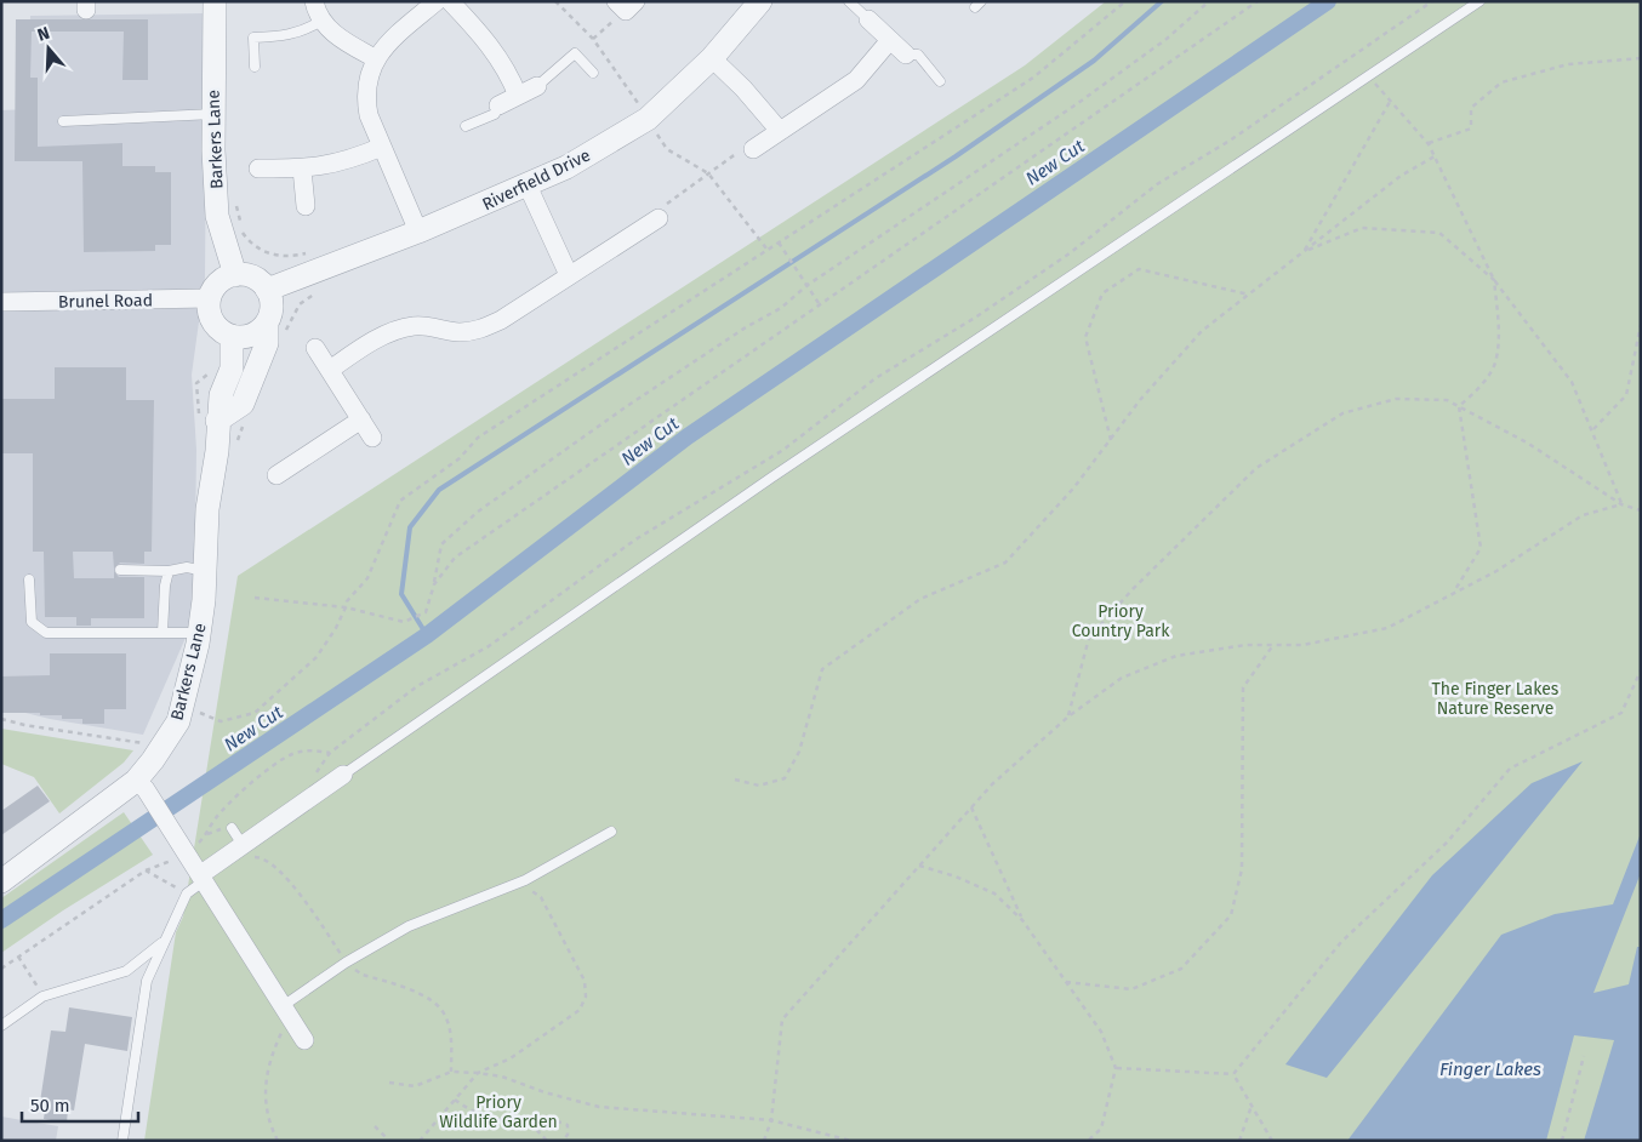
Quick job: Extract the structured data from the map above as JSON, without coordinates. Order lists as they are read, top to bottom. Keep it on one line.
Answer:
{"streets":{"street":["Barkers Lane","Riverfield Drive","Brunel Road"]},"crossings":[["Barkers Lane","Riverfield Drive"],["Barkers Lane","Brunel Road"],["Riverfield Drive","Brunel Road"]],"water":["New Cut","Finger Lakes"],"parks":["Priory Country Park","The Finger Lakes Nature Reserve","Priory Wildlife Garden"],"scale_bar":"50 m","north":"top"}
